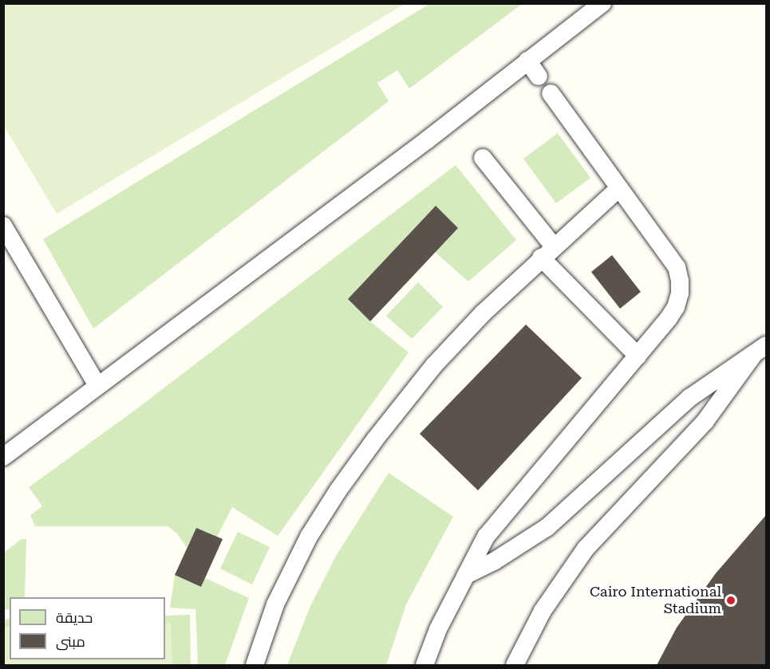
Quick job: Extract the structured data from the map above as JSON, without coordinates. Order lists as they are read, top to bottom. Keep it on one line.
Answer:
{"places":["Cairo International Stadium"],"legend":["حديقة","مبنى"]}
